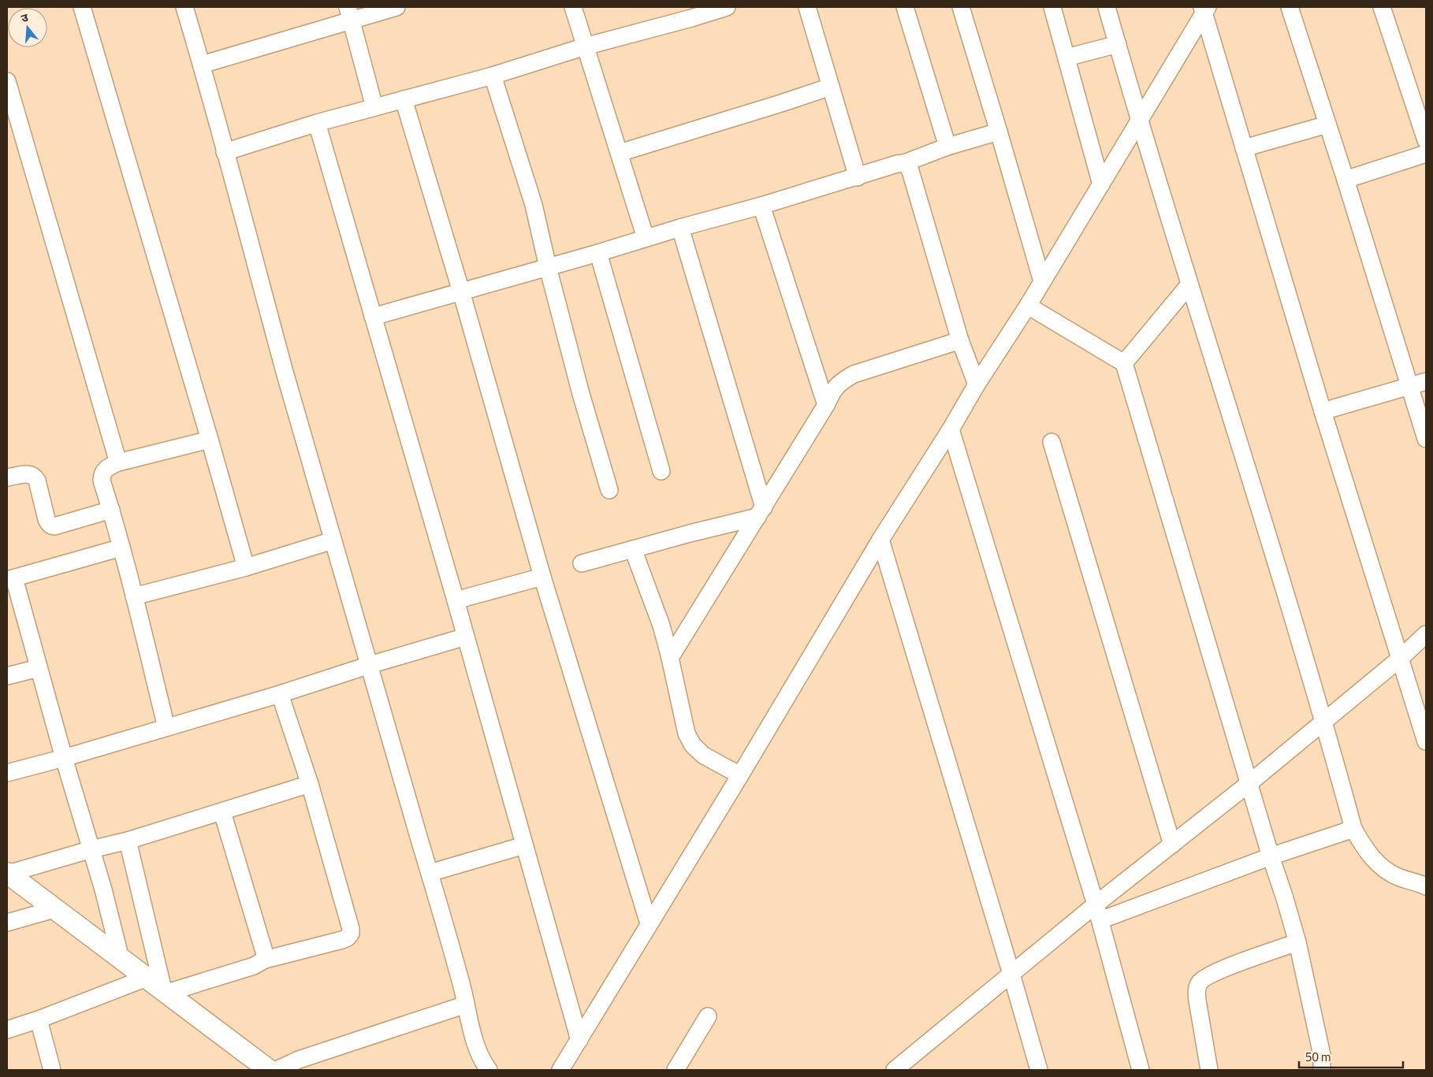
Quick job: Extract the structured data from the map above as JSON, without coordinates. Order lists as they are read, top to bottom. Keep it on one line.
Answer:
{"scale_bar":"50 m","north":"top"}
